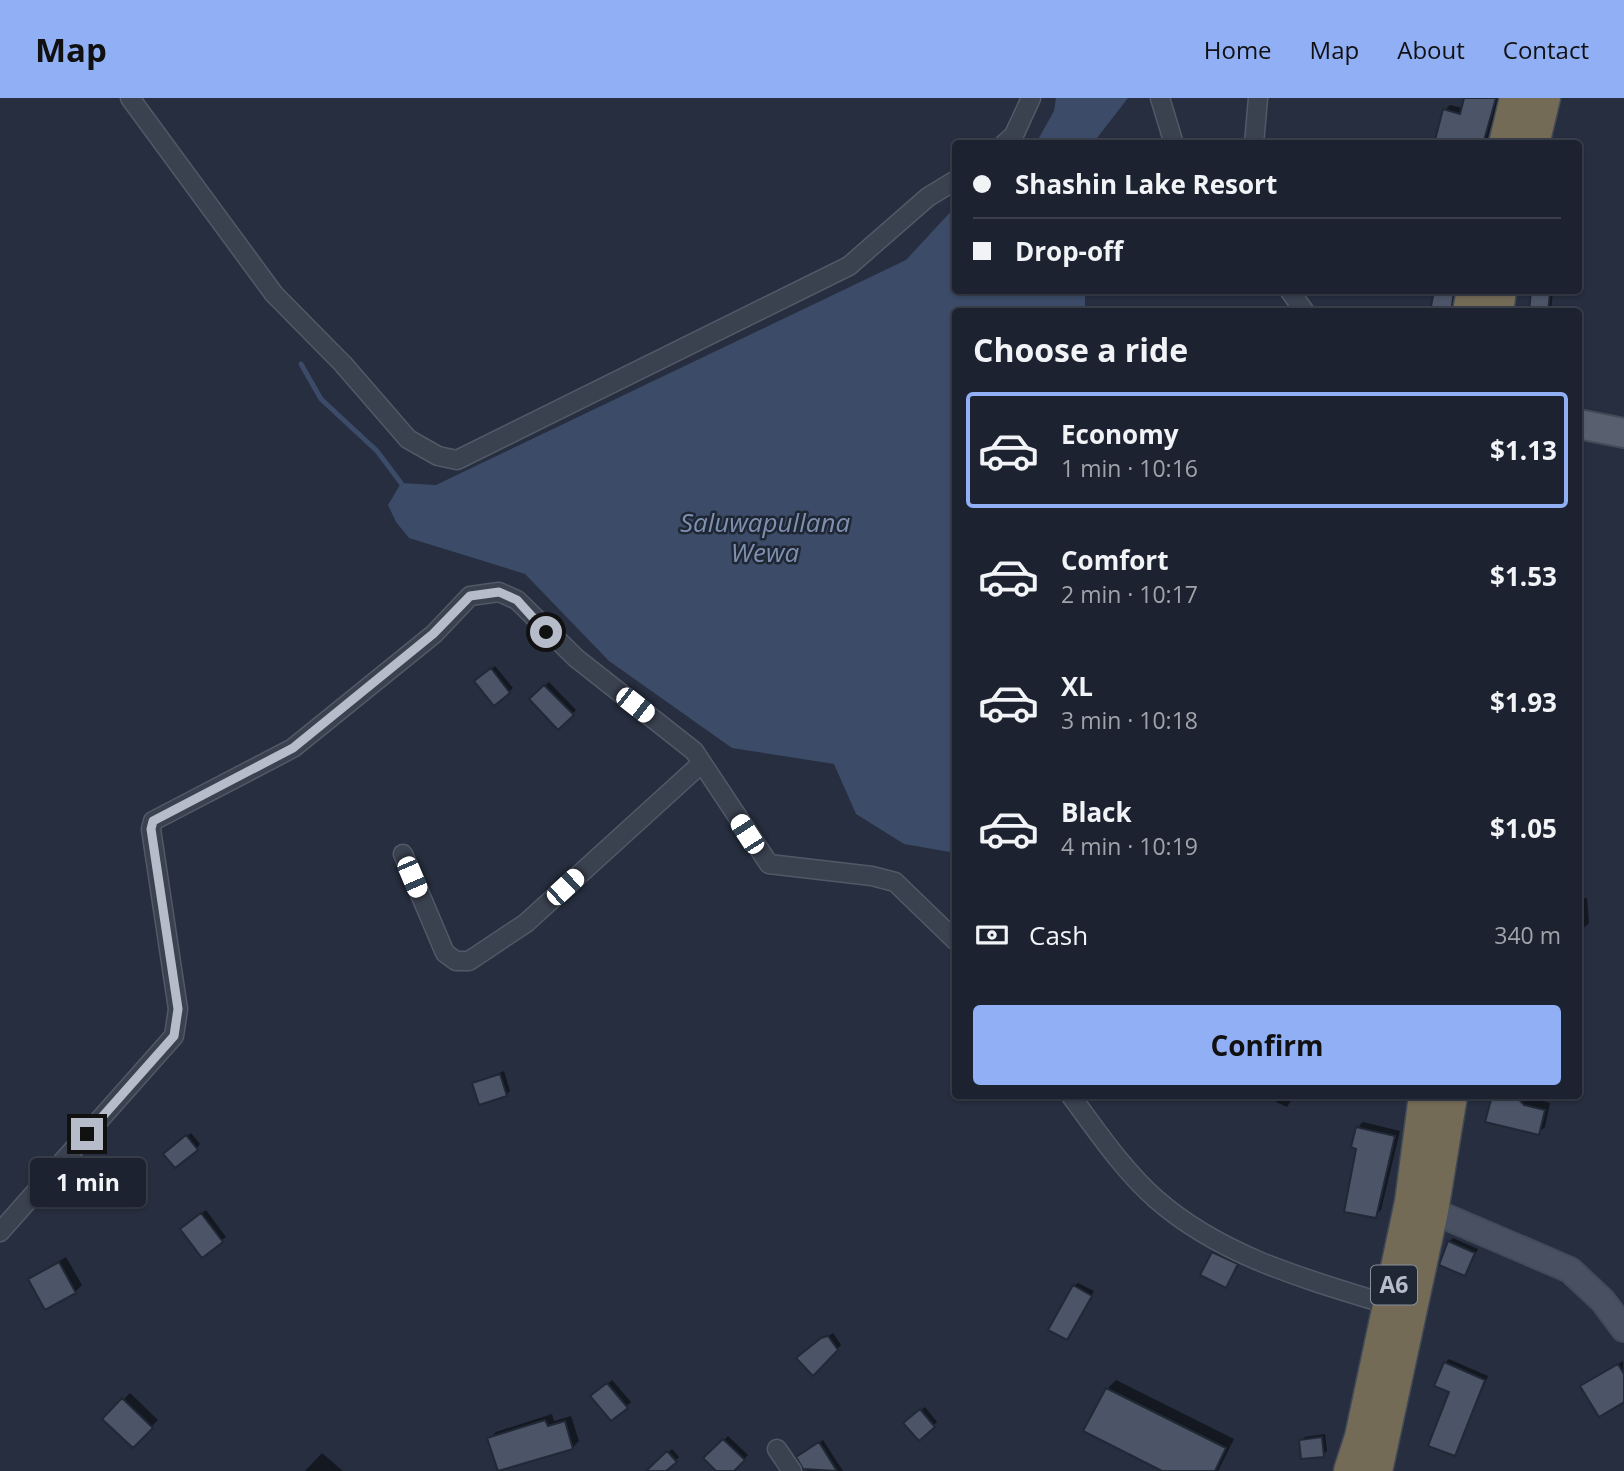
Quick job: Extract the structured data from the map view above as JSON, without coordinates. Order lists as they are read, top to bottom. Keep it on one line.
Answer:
{"streets":{"highway":["A6"]},"water":["Saluwapullana Wewa"],"page":{"header":"Map","nav":["Home","Map","About","Contact"],"banner":["Shashin Lake Resort","Drop-off"],"heading":"Choose a ride","list":[{"name":"Economy","note":"1 min · 10:16","value":"$1.13"},{"name":"Comfort","note":"2 min · 10:17","value":"$1.53"},{"name":"XL","note":"3 min · 10:18","value":"$1.93"},{"name":"Black","note":"4 min · 10:19","value":"$1.05"}],"pay":["Cash","340 m"],"buttons":"Confirm","bubble":"1 min"}}
